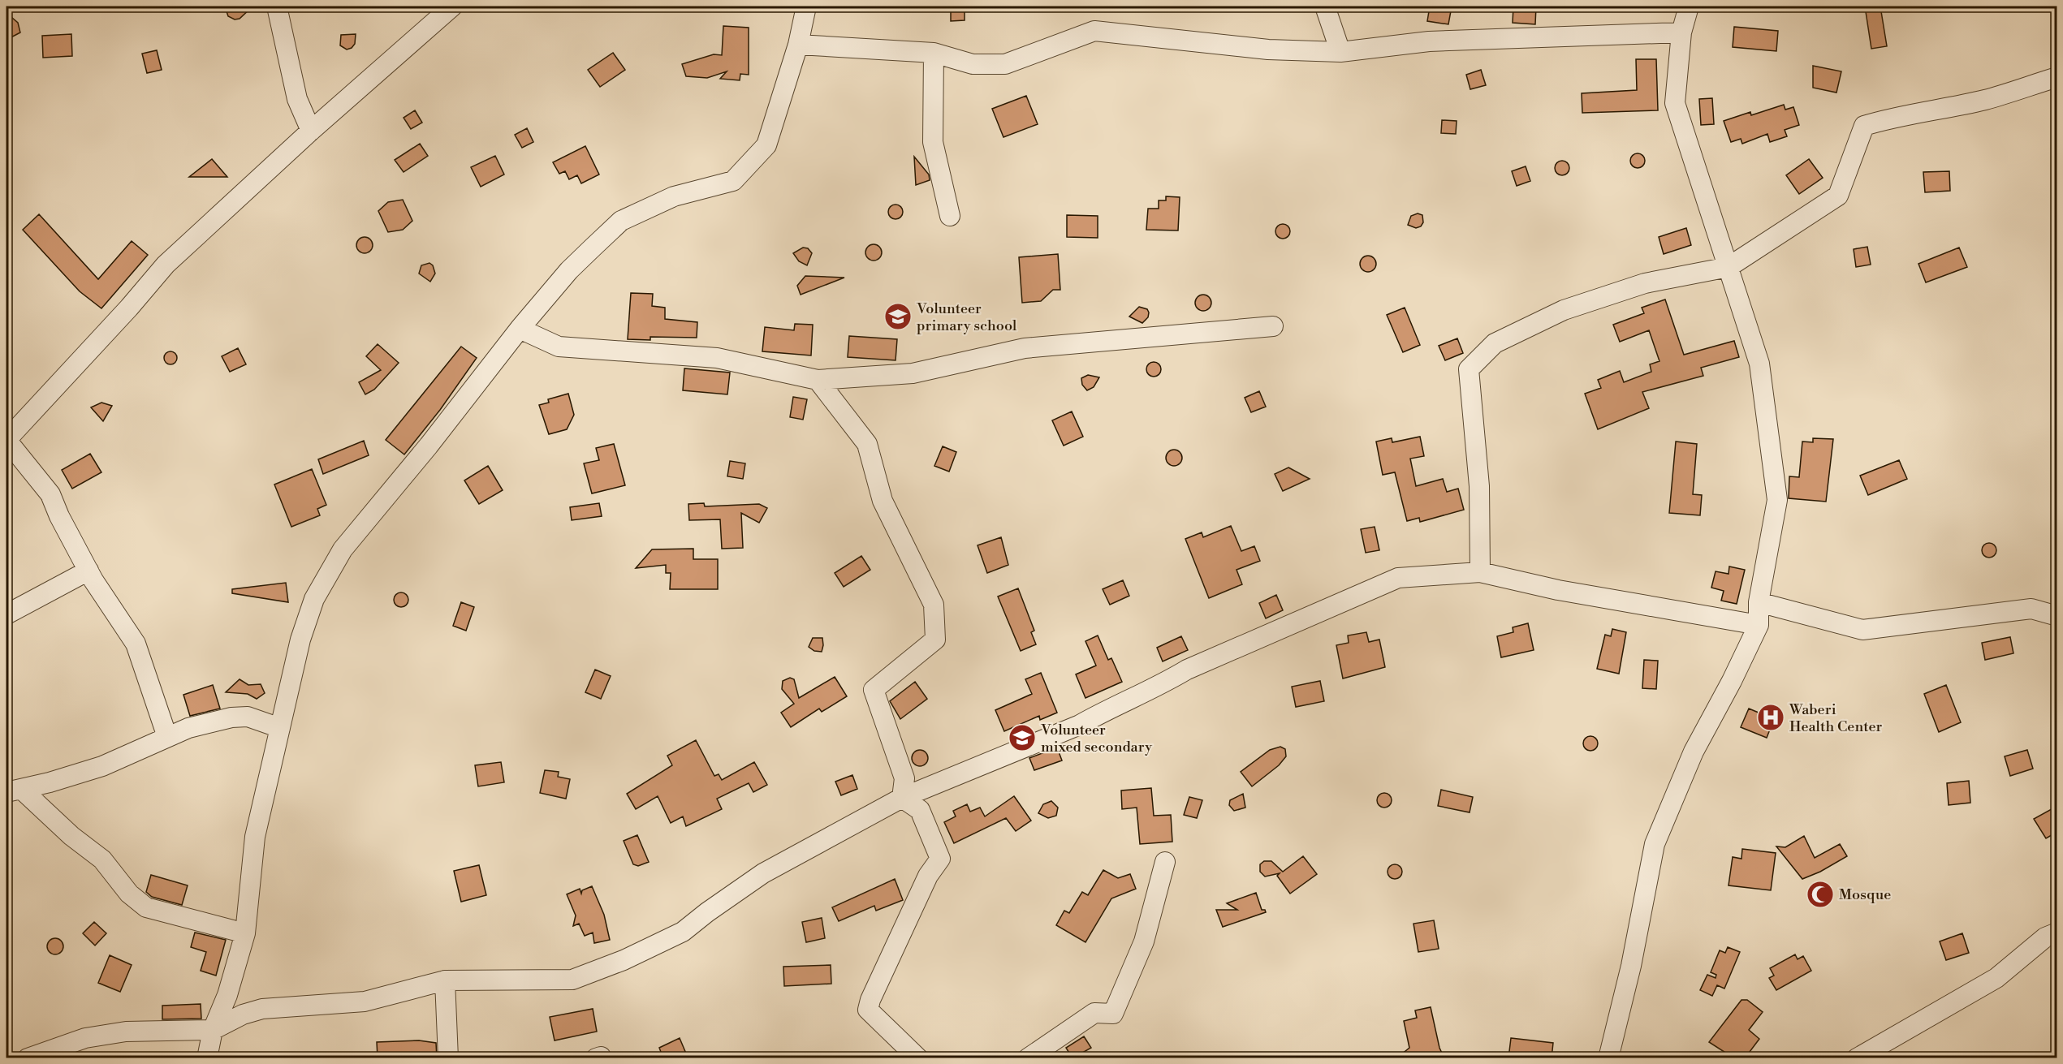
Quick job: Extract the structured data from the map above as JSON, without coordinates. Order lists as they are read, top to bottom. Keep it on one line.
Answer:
{"places":{"school or university":["Volunteer primary school","Volunteer mixed secondary"],"hospital":["Waberi Health Center"],"mosque":["Mosque"]}}
